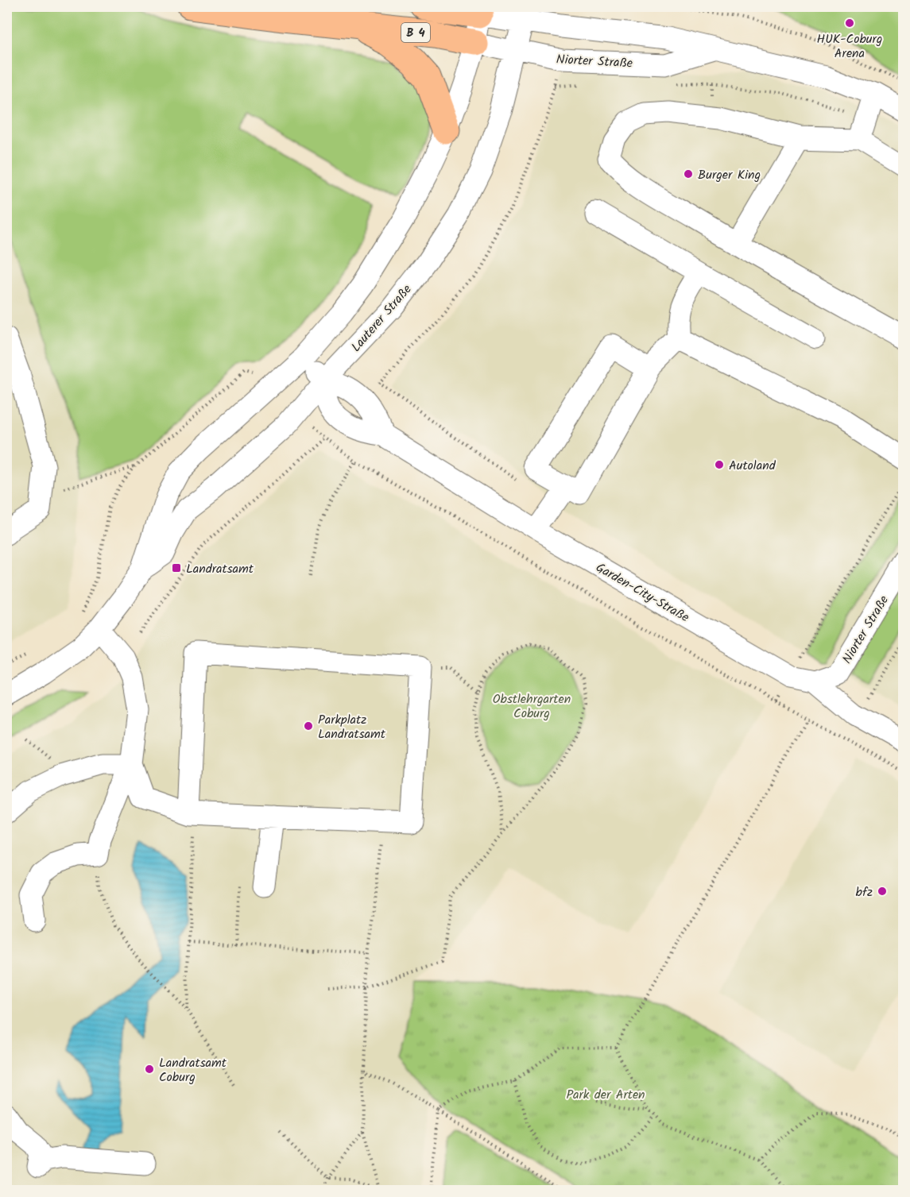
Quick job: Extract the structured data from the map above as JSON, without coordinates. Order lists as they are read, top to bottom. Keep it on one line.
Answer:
{"streets":{"highway":["B 4"],"street":["Niorter Straße","Lauterer Straße","Garden-City-Straße"]},"crossings":[["B 4","Niorter Straße"],["B 4","Lauterer Straße"],["Niorter Straße","Lauterer Straße"],["Niorter Straße","Garden-City-Straße"],["Lauterer Straße","Garden-City-Straße"]],"parks":["Obstlehrgarten Coburg","Park der Arten"],"places":{"other":["HUK-Coburg Arena","Burger King","Autoland","Parkplatz Landratsamt","bfz","Landratsamt Coburg"],"transit":["Landratsamt"]}}
